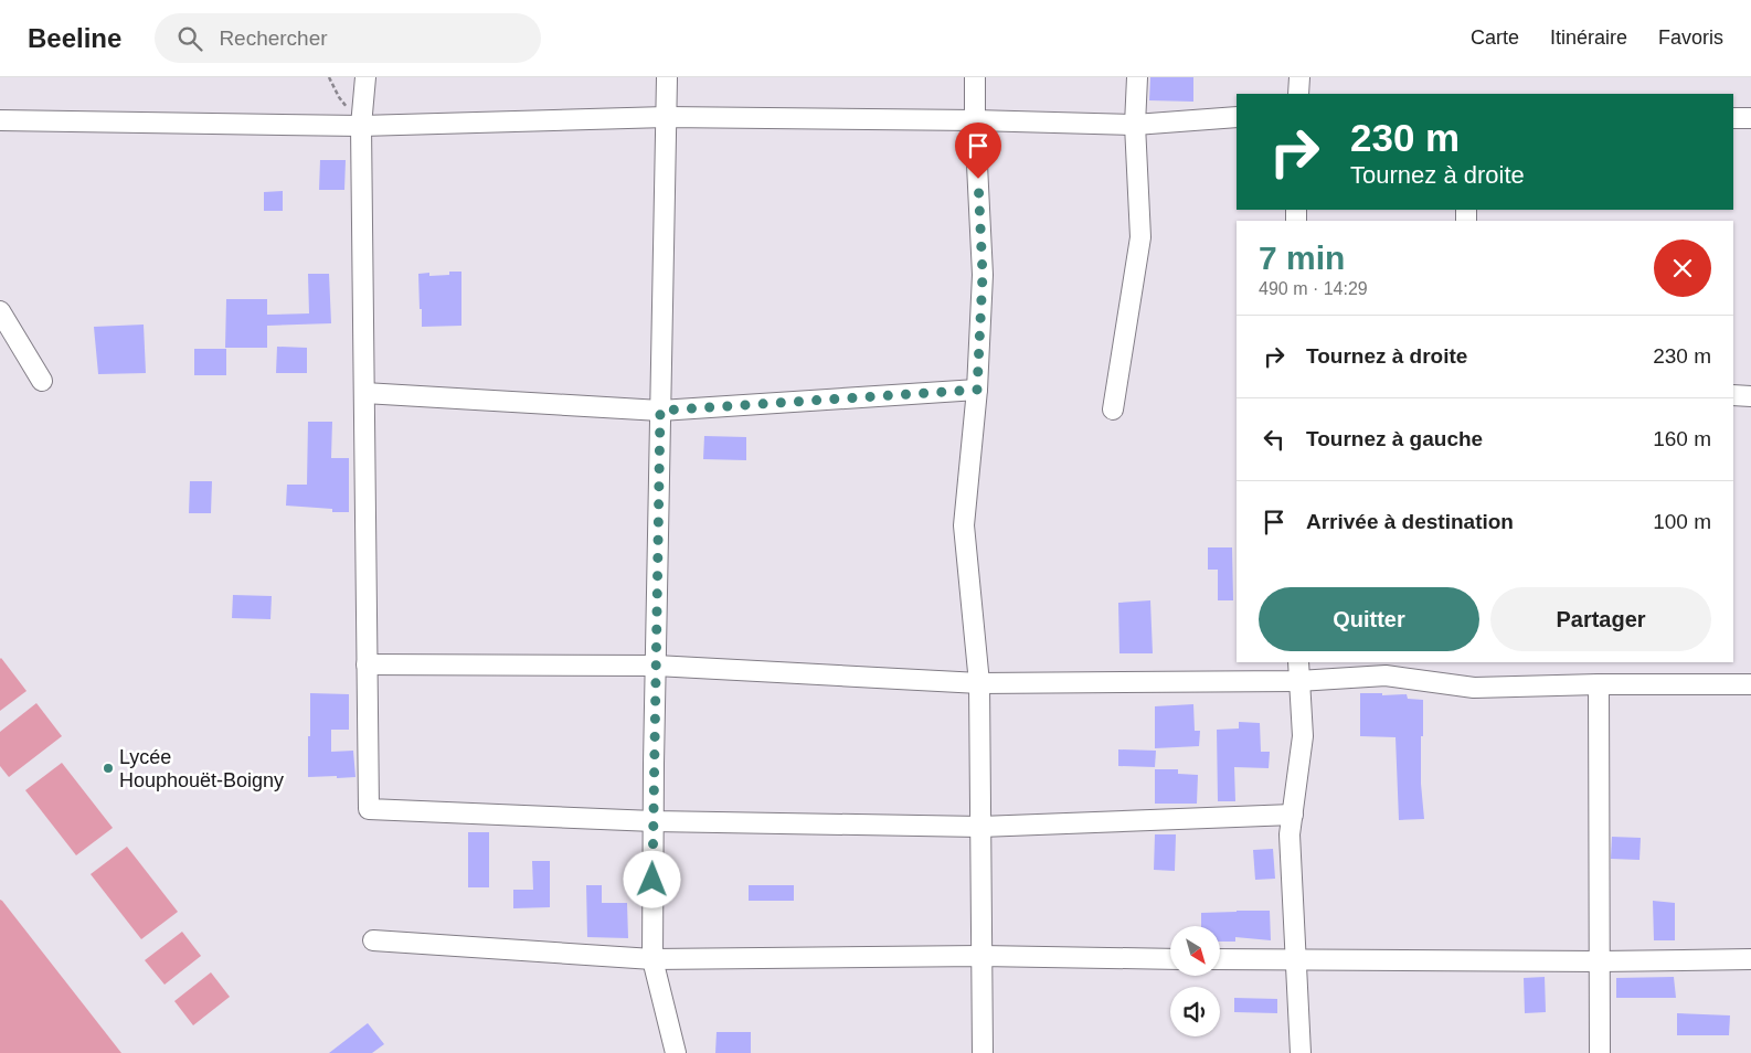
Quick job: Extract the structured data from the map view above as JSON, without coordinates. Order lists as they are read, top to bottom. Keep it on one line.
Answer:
{"places":["Lycée Houphouët-Boigny"],"north":"bottom right","page":{"header":"Beeline","search":"Rechercher","nav":["Carte","Itinéraire","Favoris"],"turn":["230 m","Tournez à droite"],"heading":["7 min","490 m · 14:29"],"list":[{"name":"Tournez à droite","value":"230 m"},{"name":"Tournez à gauche","value":"160 m"},{"name":"Arrivée à destination","value":"100 m"}],"buttons":["Quitter","Partager"]}}
